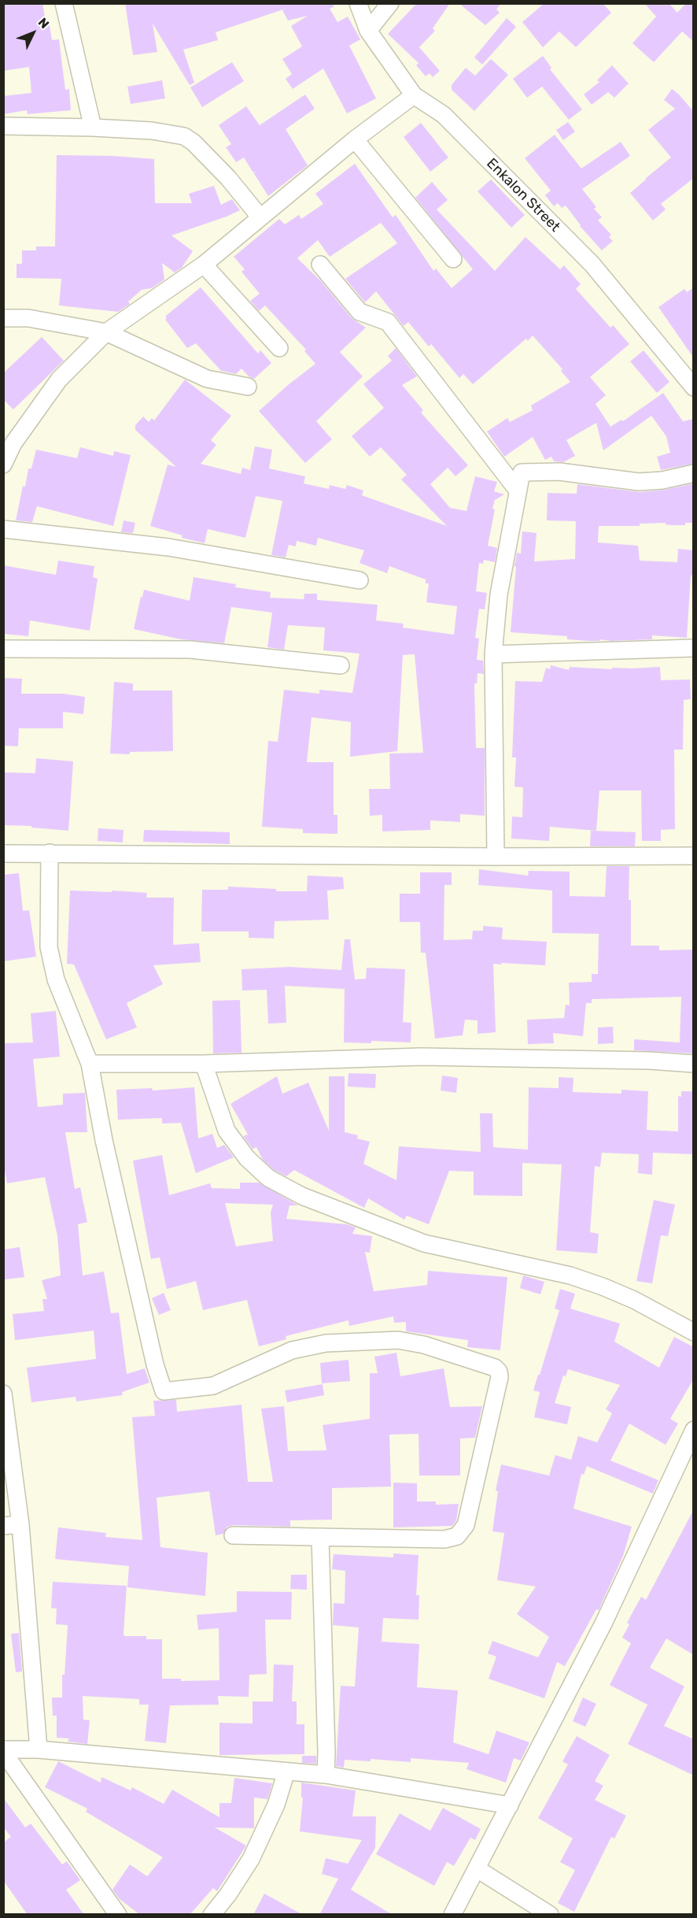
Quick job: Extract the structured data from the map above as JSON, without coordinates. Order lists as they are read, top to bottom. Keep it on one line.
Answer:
{"streets":{"street":["Enkalon Street"]},"north":"top right"}
